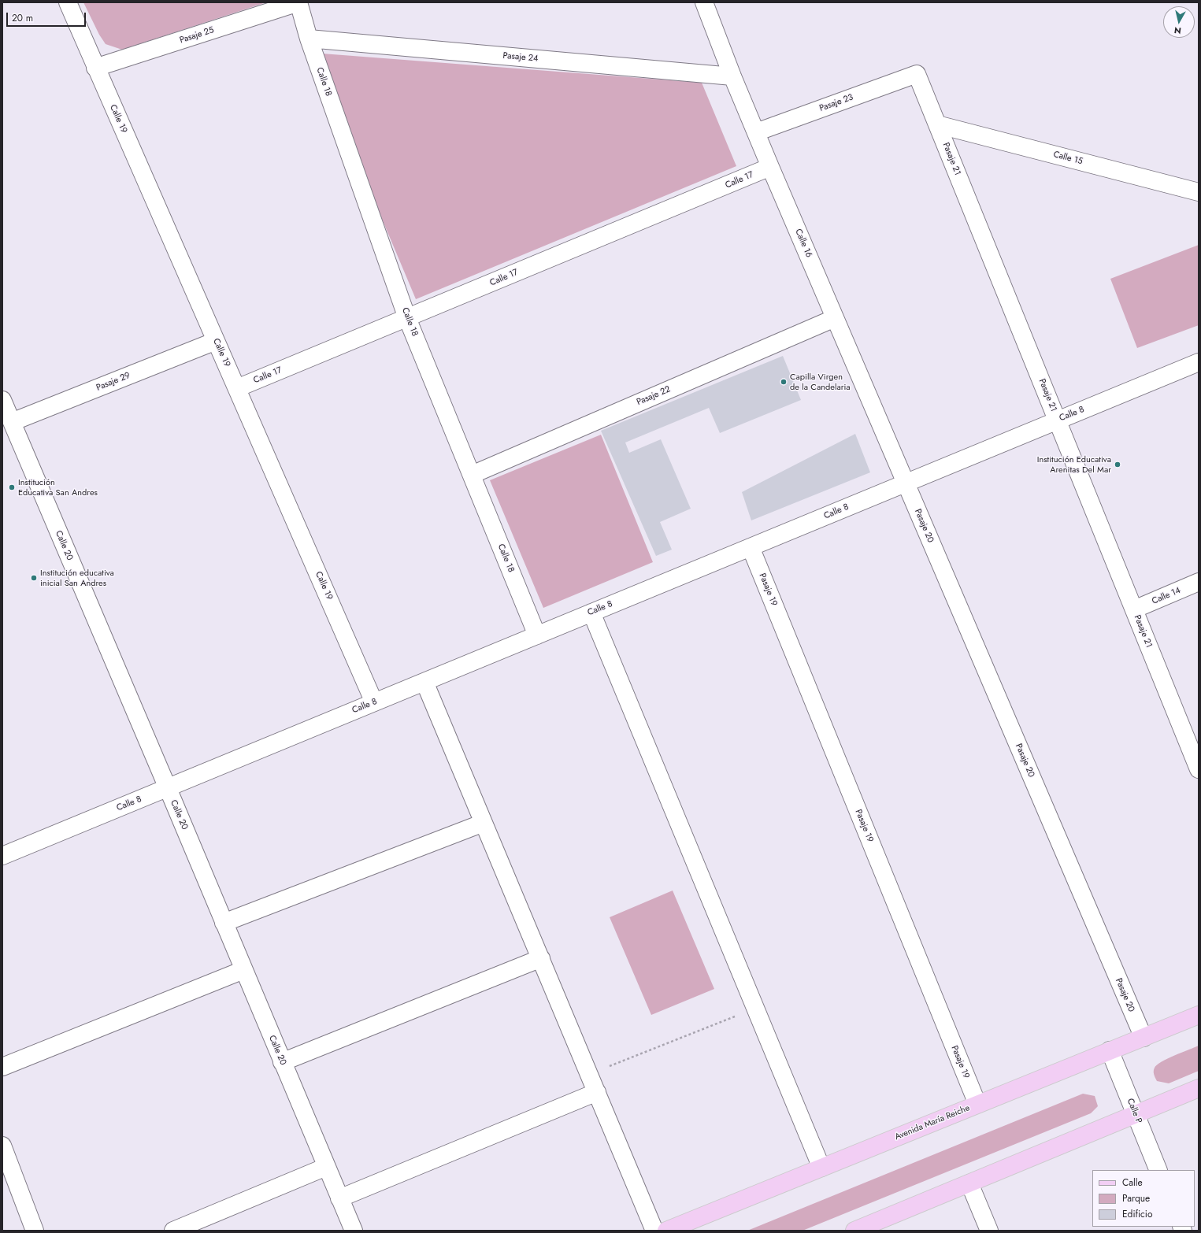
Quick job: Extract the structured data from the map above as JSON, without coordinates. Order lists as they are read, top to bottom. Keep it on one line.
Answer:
{"streets":{"main road":["Avenida María Reiche"],"street":["Pasaje 25","Pasaje 24","Calle 18","Pasaje 23","Calle 19","Calle 15","Pasaje 21","Calle 17","Calle 16","Pasaje 29","Pasaje 22","Calle 8","Pasaje 20","Calle 20","Pasaje 19","Calle 14","Calle P"]},"crossings":[["Pasaje 25","Calle 18"],["Pasaje 25","Calle 19"],["Pasaje 24","Calle 18"],["Pasaje 24","Calle 16"],["Calle 18","Calle 17"],["Calle 18","Pasaje 22"],["Calle 18","Calle 8"],["Pasaje 23","Pasaje 21"],["Pasaje 23","Calle 16"],["Calle 19","Calle 17"],["Calle 19","Pasaje 29"],["Calle 19","Calle 8"],["Calle 15","Pasaje 21"],["Pasaje 21","Calle 8"],["Pasaje 21","Calle 14"],["Calle 17","Calle 16"],["Calle 16","Pasaje 22"],["Calle 16","Calle 8"],["Calle 16","Pasaje 20"],["Pasaje 29","Calle 20"],["Calle 8","Pasaje 20"],["Calle 8","Calle 20"],["Calle 8","Pasaje 19"],["Pasaje 20","Avenida María Reiche"],["Pasaje 19","Avenida María Reiche"],["Calle P","Avenida María Reiche"]],"places":["Capilla Virgen de la Candelaria","Institución Educativa Arenitas Del Mar","Institución Educativa San Andres","Institución educativa inicial San Andres"],"legend":["Calle","Parque","Edificio"],"scale_bar":"20 m","north":"bottom"}
